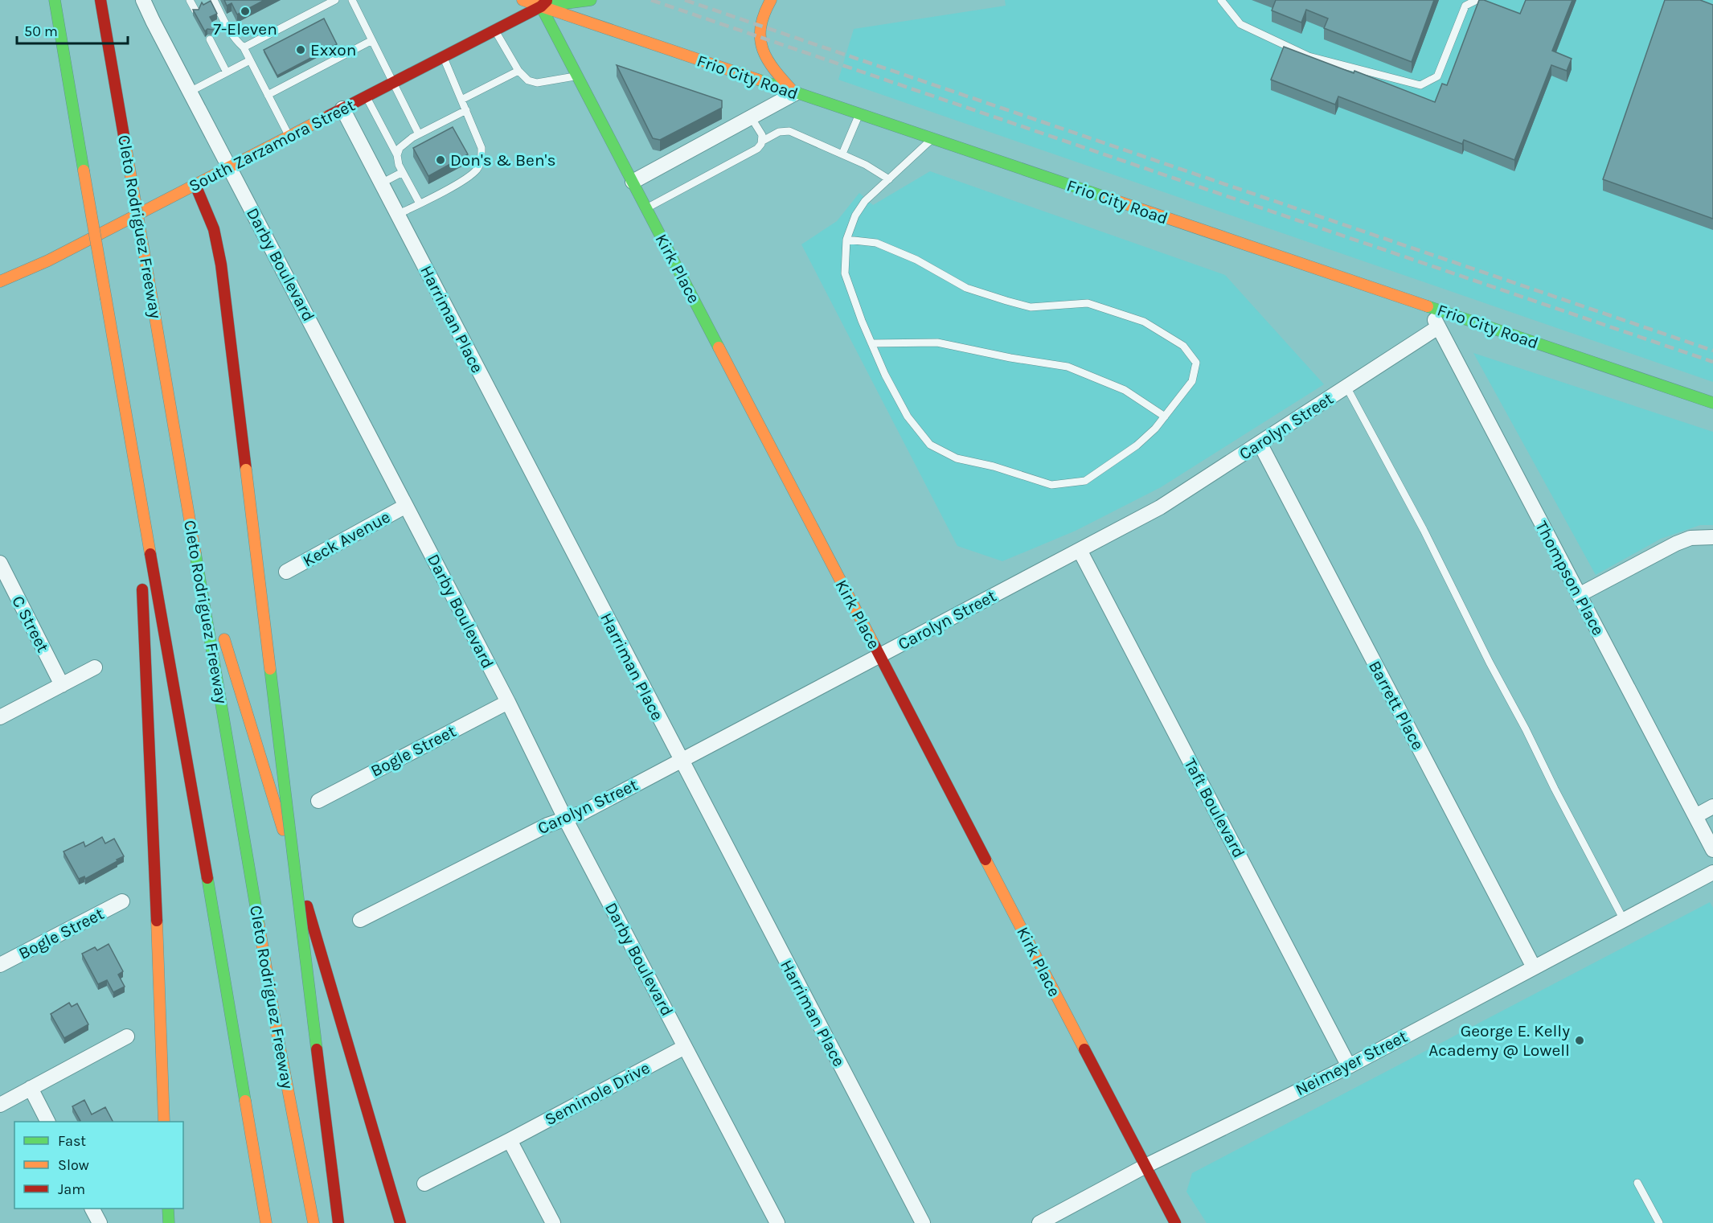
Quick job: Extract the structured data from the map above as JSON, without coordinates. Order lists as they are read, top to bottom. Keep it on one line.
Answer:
{"streets":{"main road":["Frio City Road","South Zarzamora Street","Cleto Rodriguez Freeway","Kirk Place"],"street":["Darby Boulevard","Harriman Place","Carolyn Street","Keck Avenue","Thompson Place","C Street","Barrett Place","Bogle Street","Taft Boulevard","Neimeyer Street","Seminole Drive"]},"crossings":[["Frio City Road","South Zarzamora Street"],["Frio City Road","Kirk Place"],["Frio City Road","Thompson Place"],["South Zarzamora Street","Darby Boulevard"],["South Zarzamora Street","Kirk Place"],["South Zarzamora Street","Harriman Place"],["Darby Boulevard","Carolyn Street"],["Darby Boulevard","Keck Avenue"],["Darby Boulevard","Bogle Street"],["Darby Boulevard","Seminole Drive"],["Kirk Place","Carolyn Street"],["Kirk Place","Neimeyer Street"],["Harriman Place","Carolyn Street"],["Carolyn Street","Thompson Place"],["Carolyn Street","Barrett Place"],["Carolyn Street","Taft Boulevard"],["Barrett Place","Neimeyer Street"],["Taft Boulevard","Neimeyer Street"]],"places":["7-Eleven","Exxon","Don's & Ben's","George E. Kelly Academy @ Lowell"],"legend":["Fast","Slow","Jam"],"scale_bar":"50 m"}
